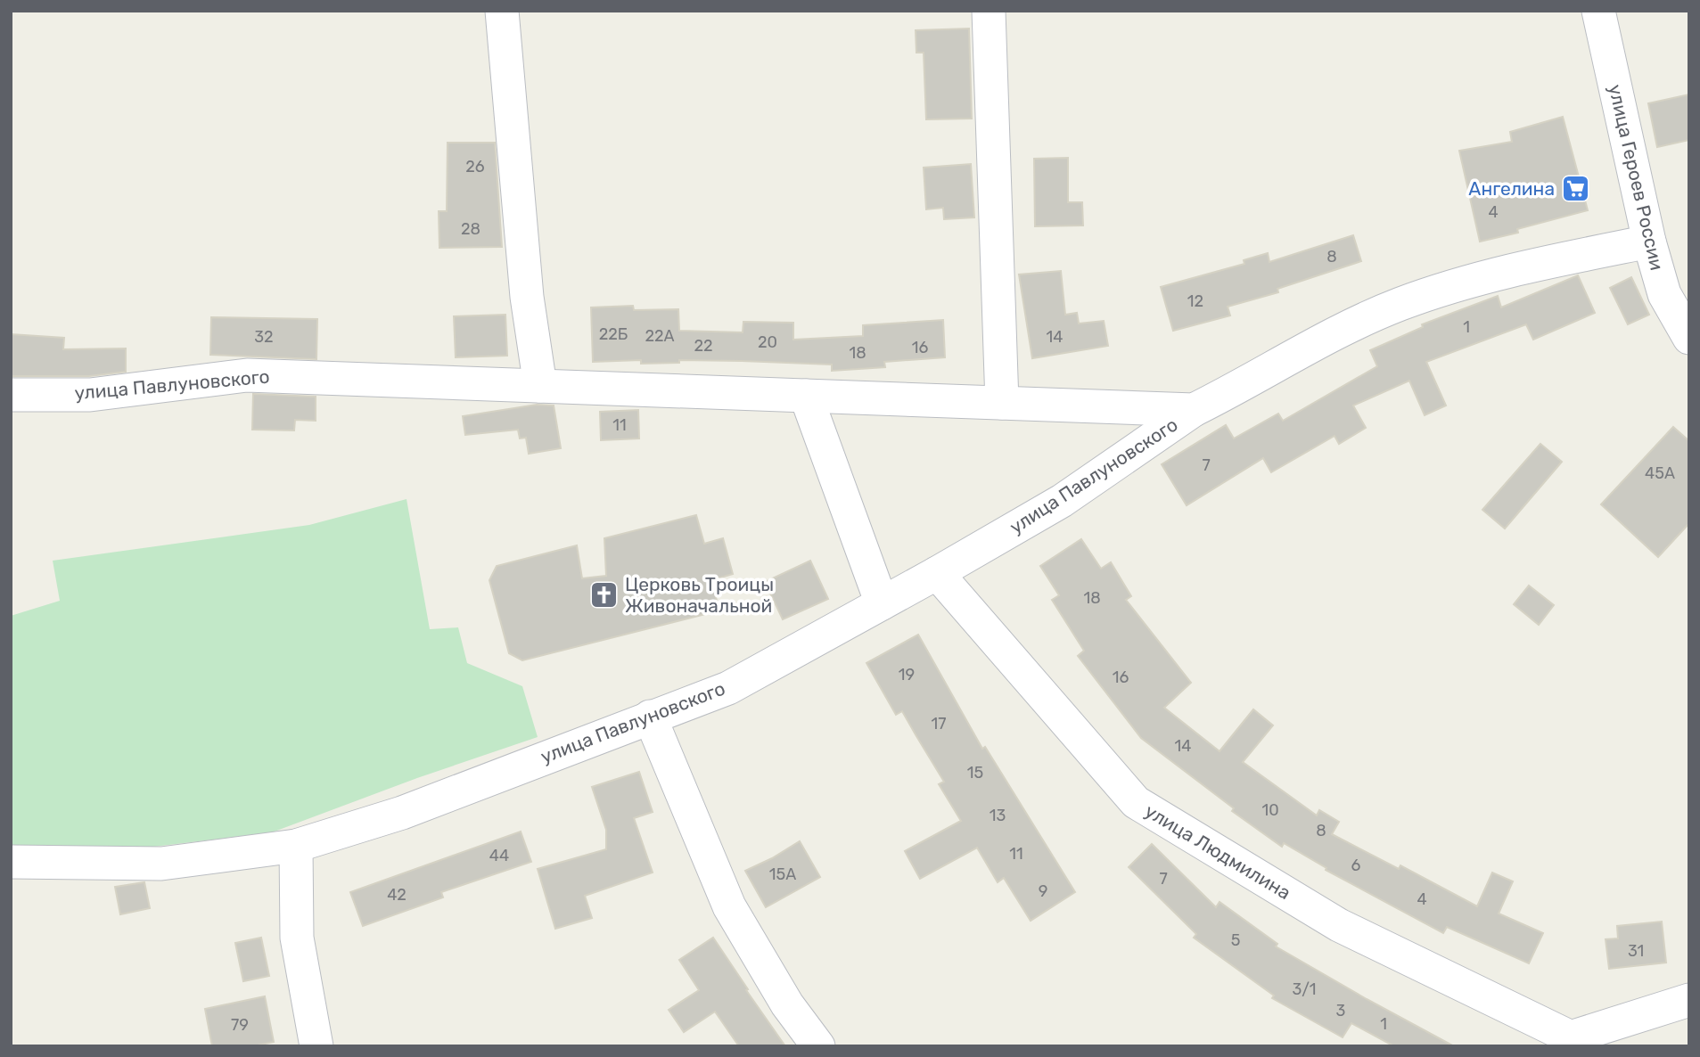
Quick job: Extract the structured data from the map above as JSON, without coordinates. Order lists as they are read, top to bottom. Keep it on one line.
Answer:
{"streets":{"street":["улица Героев России","улица Павлуновского","улица Людмилина"]},"crossings":[["улица Героев России","улица Павлуновского"],["улица Павлуновского","улица Людмилина"]],"places":{"supermarket":["Ангелина"],"church":["Церковь Троицы Живоначальной"]},"house_numbers":["26","4","28","8","12","1","22Б","22А","32","14","20","22","16","18","11","7","45А","18","19","16","17","14","15","10","13","8","11","44","6","15А","7","9","42","4","5","31","3/1","3","1","79"]}
